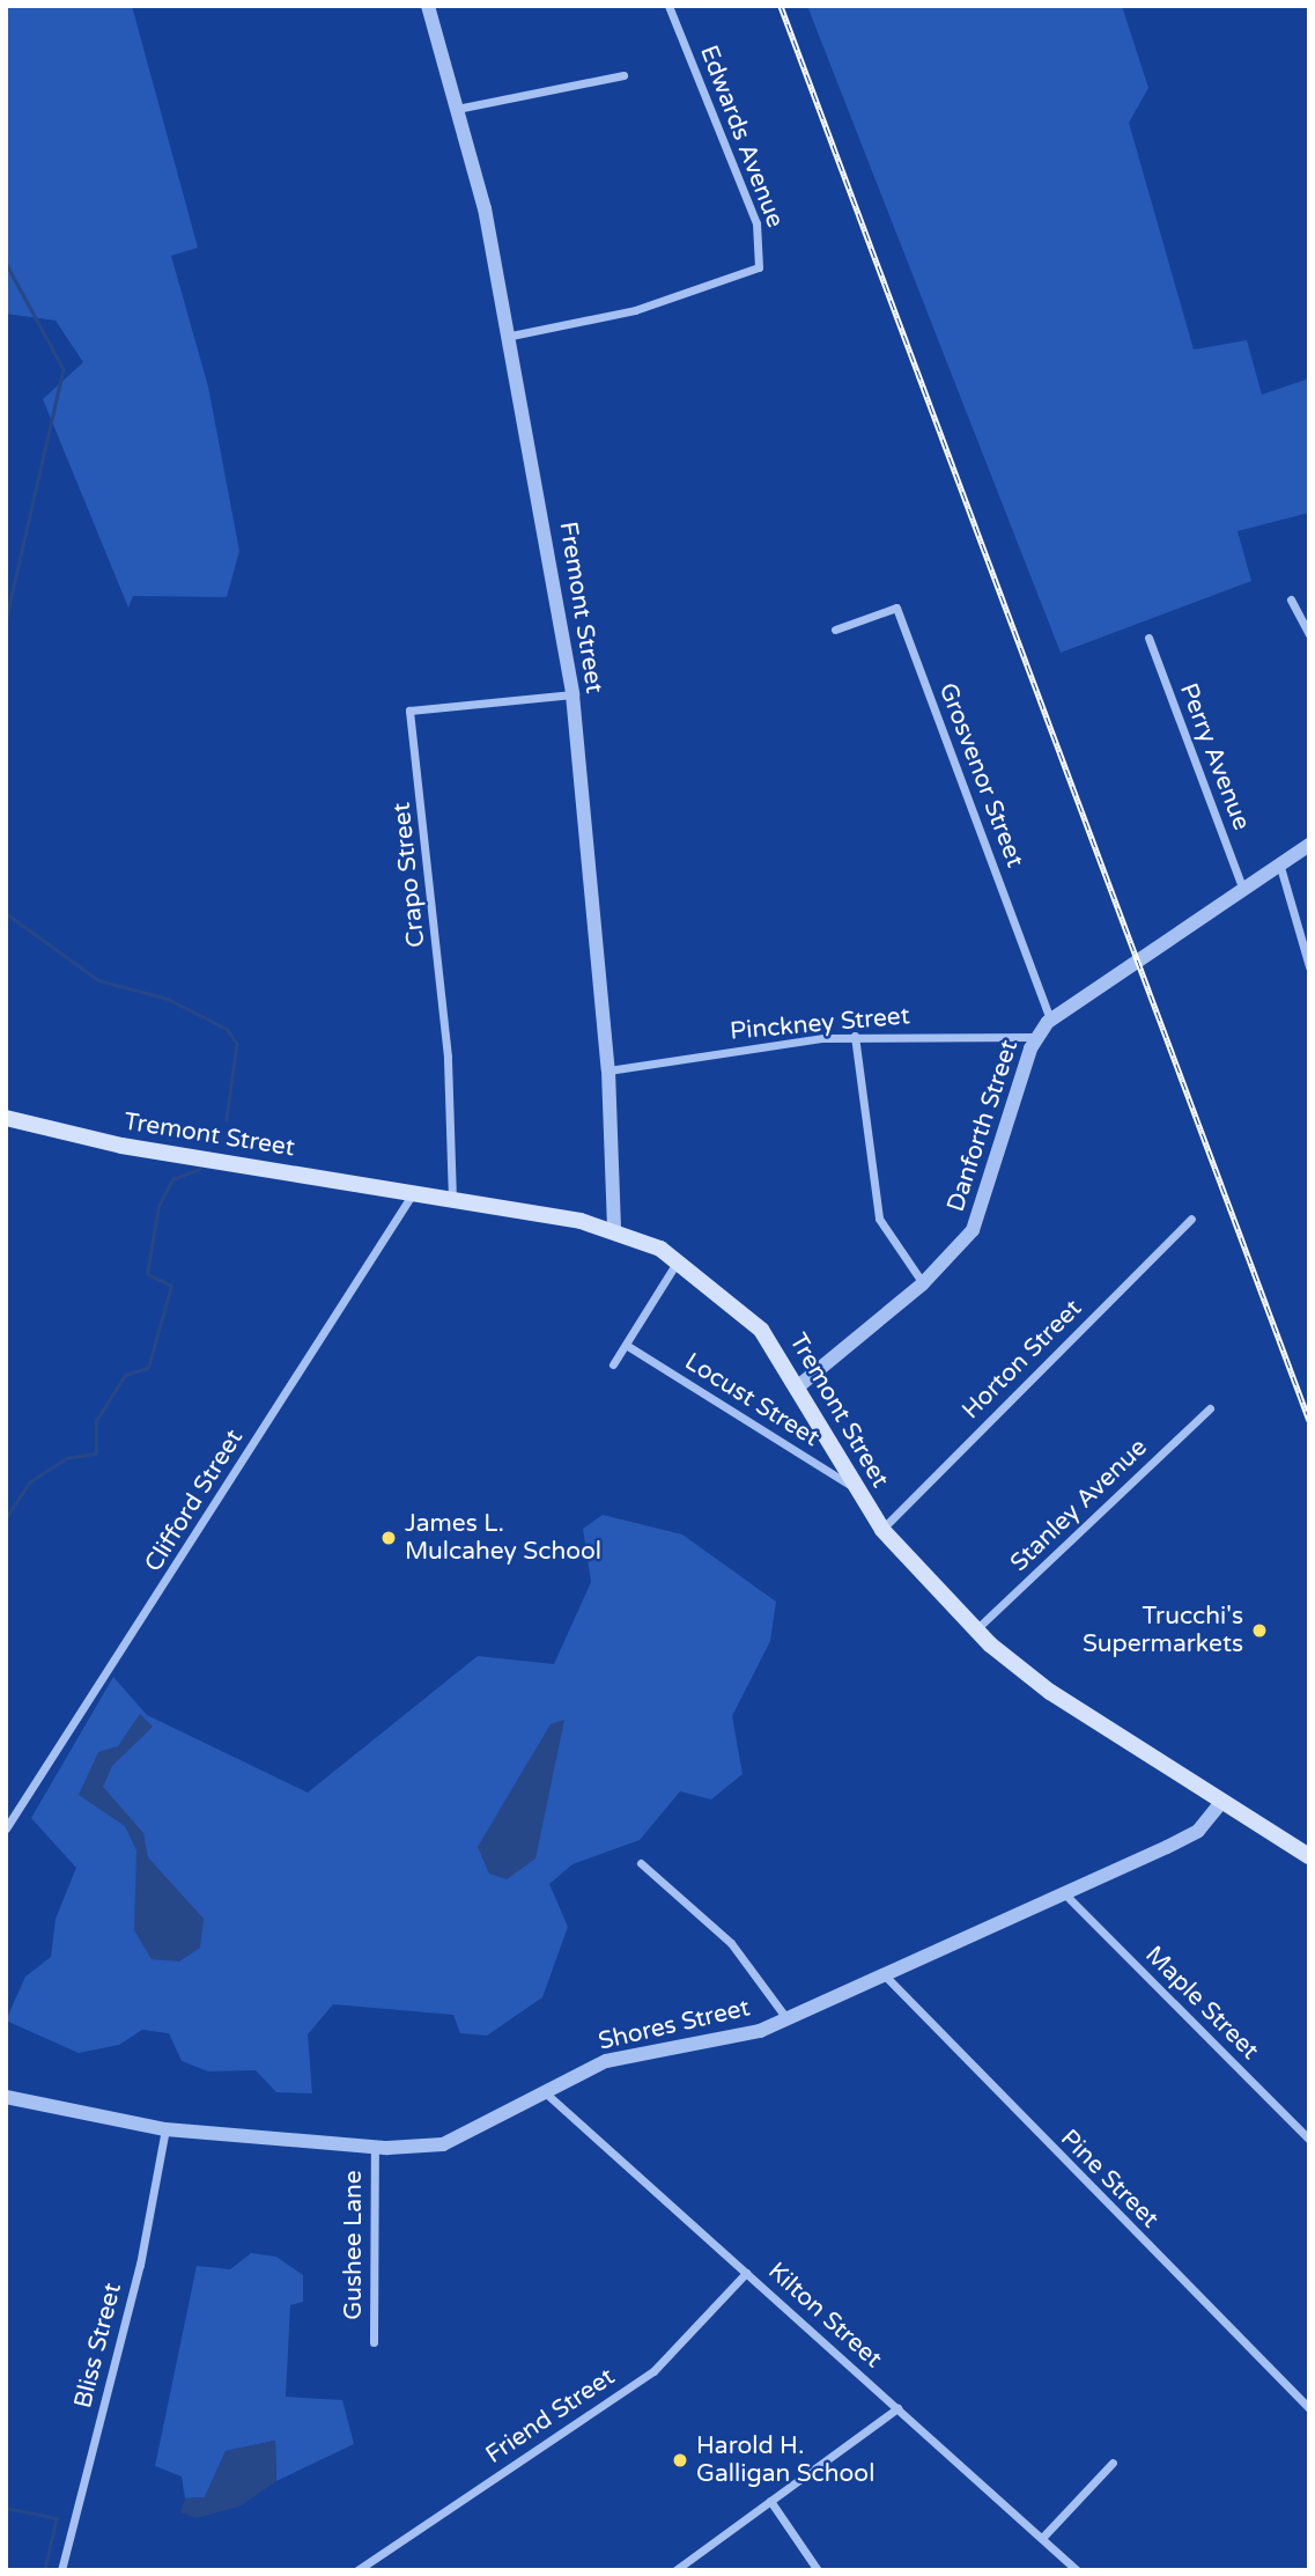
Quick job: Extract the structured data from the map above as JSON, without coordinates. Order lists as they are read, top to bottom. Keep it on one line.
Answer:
{"streets":{"main road":["Tremont Street"],"street":["Edwards Avenue","Fremont Street","Perry Avenue","Grosvenor Street","Crapo Street","Pinckney Street","Danforth Street","Horton Street","Locust Street","Clifford Street","Stanley Avenue","Maple Street","Shores Street","Pine Street","Gushee Lane","Kilton Street","Bliss Street","Friend Street"]},"crossings":[["Edwards Avenue","Fremont Street"],["Fremont Street","Crapo Street"],["Fremont Street","Pinckney Street"],["Fremont Street","Tremont Street"],["Perry Avenue","Danforth Street"],["Grosvenor Street","Danforth Street"],["Crapo Street","Tremont Street"],["Pinckney Street","Danforth Street"],["Danforth Street","Tremont Street"],["Tremont Street","Horton Street"],["Tremont Street","Locust Street"],["Tremont Street","Clifford Street"],["Tremont Street","Stanley Avenue"],["Tremont Street","Shores Street"],["Maple Street","Shores Street"],["Shores Street","Pine Street"],["Shores Street","Gushee Lane"],["Shores Street","Kilton Street"],["Shores Street","Bliss Street"],["Kilton Street","Friend Street"]],"places":["James L. Mulcahey School","Trucchi's Supermarkets","Harold H. Galligan School"]}
